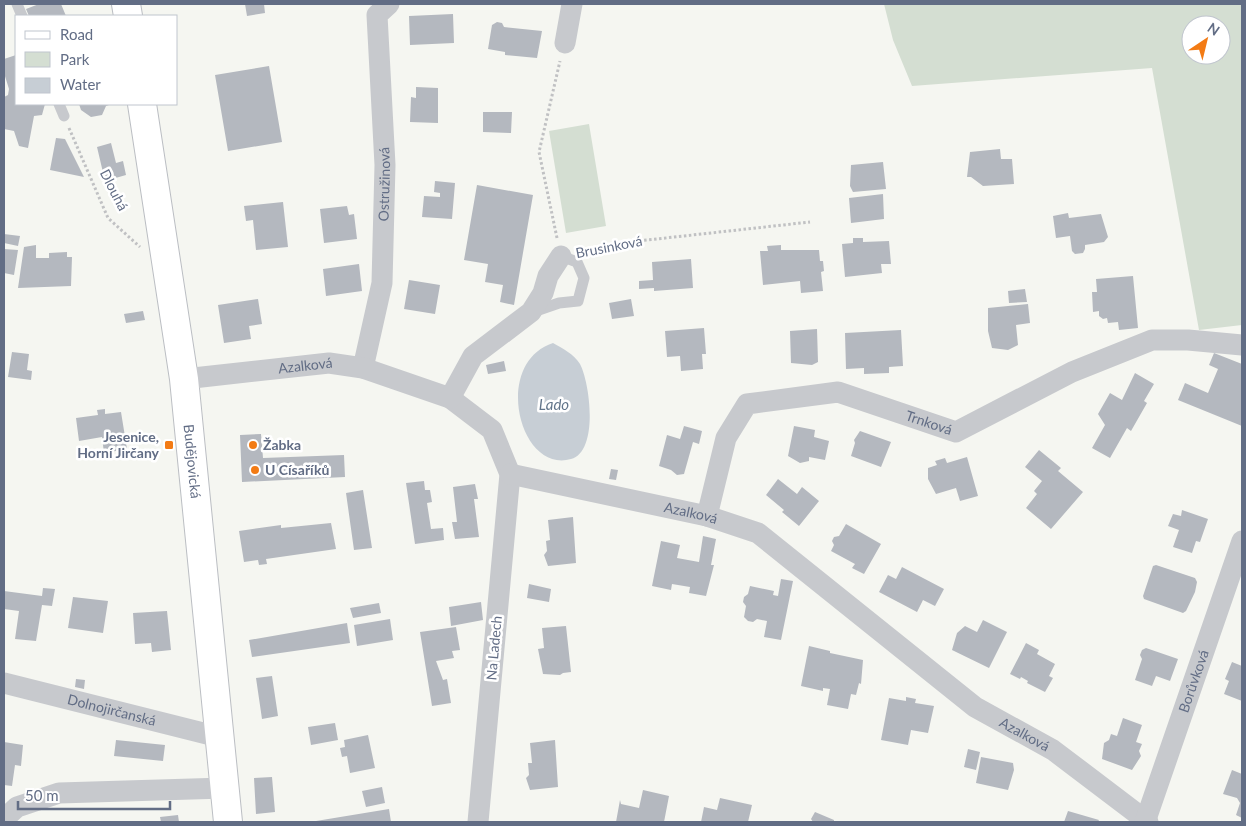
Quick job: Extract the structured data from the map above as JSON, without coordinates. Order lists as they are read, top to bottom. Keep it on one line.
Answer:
{"streets":{"main road":["Budějovická"],"street":["Ostružinová","Brusinková","Azalková","Trnková","Na Ladech","Borůvková","Dolnojirčanská"],"path":["Dlouhá"]},"crossings":[["Ostružinová","Azalková"],["Brusinková","Azalková"],["Azalková","Trnková"],["Azalková","Budějovická"],["Azalková","Na Ladech"],["Azalková","Borůvková"],["Budějovická","Dolnojirčanská"]],"water":["Lado"],"places":{"transit":["Jesenice, Horní Jirčany"],"other":["Žabka","U Císaříků"]},"legend":["Road","Park","Water"],"scale_bar":"50 m","north":"top right"}
